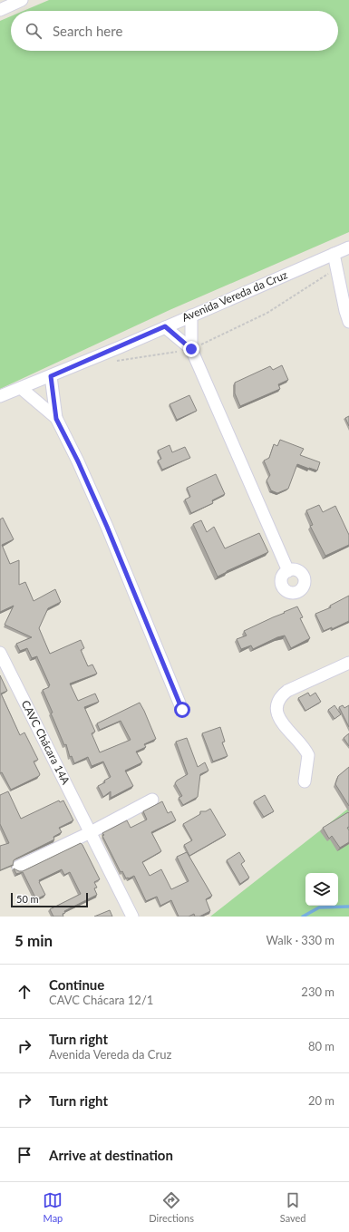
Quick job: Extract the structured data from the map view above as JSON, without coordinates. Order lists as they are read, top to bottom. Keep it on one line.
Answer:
{"streets":{"street":["Avenida Vereda da Cruz","CAVC Chácara 14A"]},"scale_bar":"50 m","page":{"search":"Search here","scale":"50 m","heading":["5 min","Walk · 330 m"],"list":[["Continue","CAVC Chácara 12/1","230 m"],["Turn right","Avenida Vereda da Cruz","80 m"],["Turn right","20 m"],"Arrive at destination"],"nav":["Map","Directions","Saved"]}}
